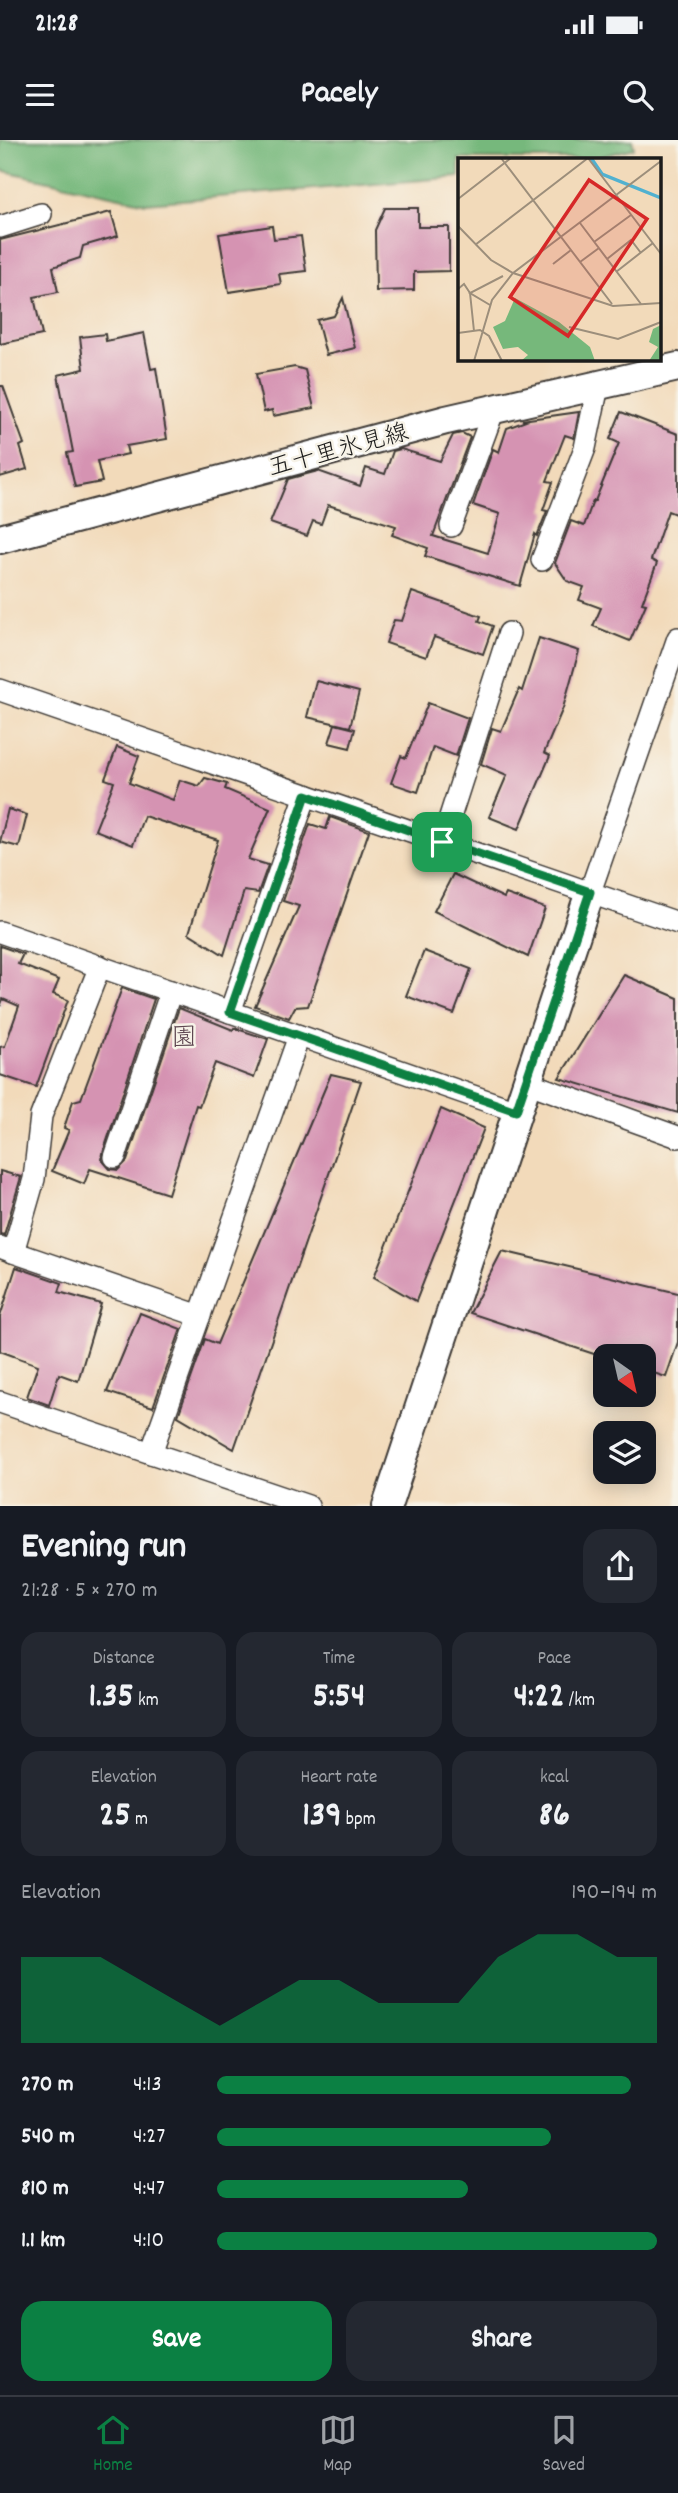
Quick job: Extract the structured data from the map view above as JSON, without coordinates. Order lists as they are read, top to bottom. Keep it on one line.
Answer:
{"streets":{"main road":["五十里氷見線"]},"districts":["園"],"north":"bottom right","page":{"status":"21:28","header":"Pacely","heading":["Evening run","21:28 · 5 × 270 m"],"stats":[["Distance","1.35 km"],["Time","5:54"],["Pace","4:22 /km"],["Elevation","25 m"],["Heart rate","139 bpm"],["kcal","86"]],"chart":["Elevation","190–194 m"],"list":[{"name":"270 m","note":"4:13"},{"name":"540 m","note":"4:27"},{"name":"810 m","note":"4:47"},{"name":"1.1 km","note":"4:10"}],"buttons":["Save","Share"],"tabs":["Home","Map","Saved"]}}
